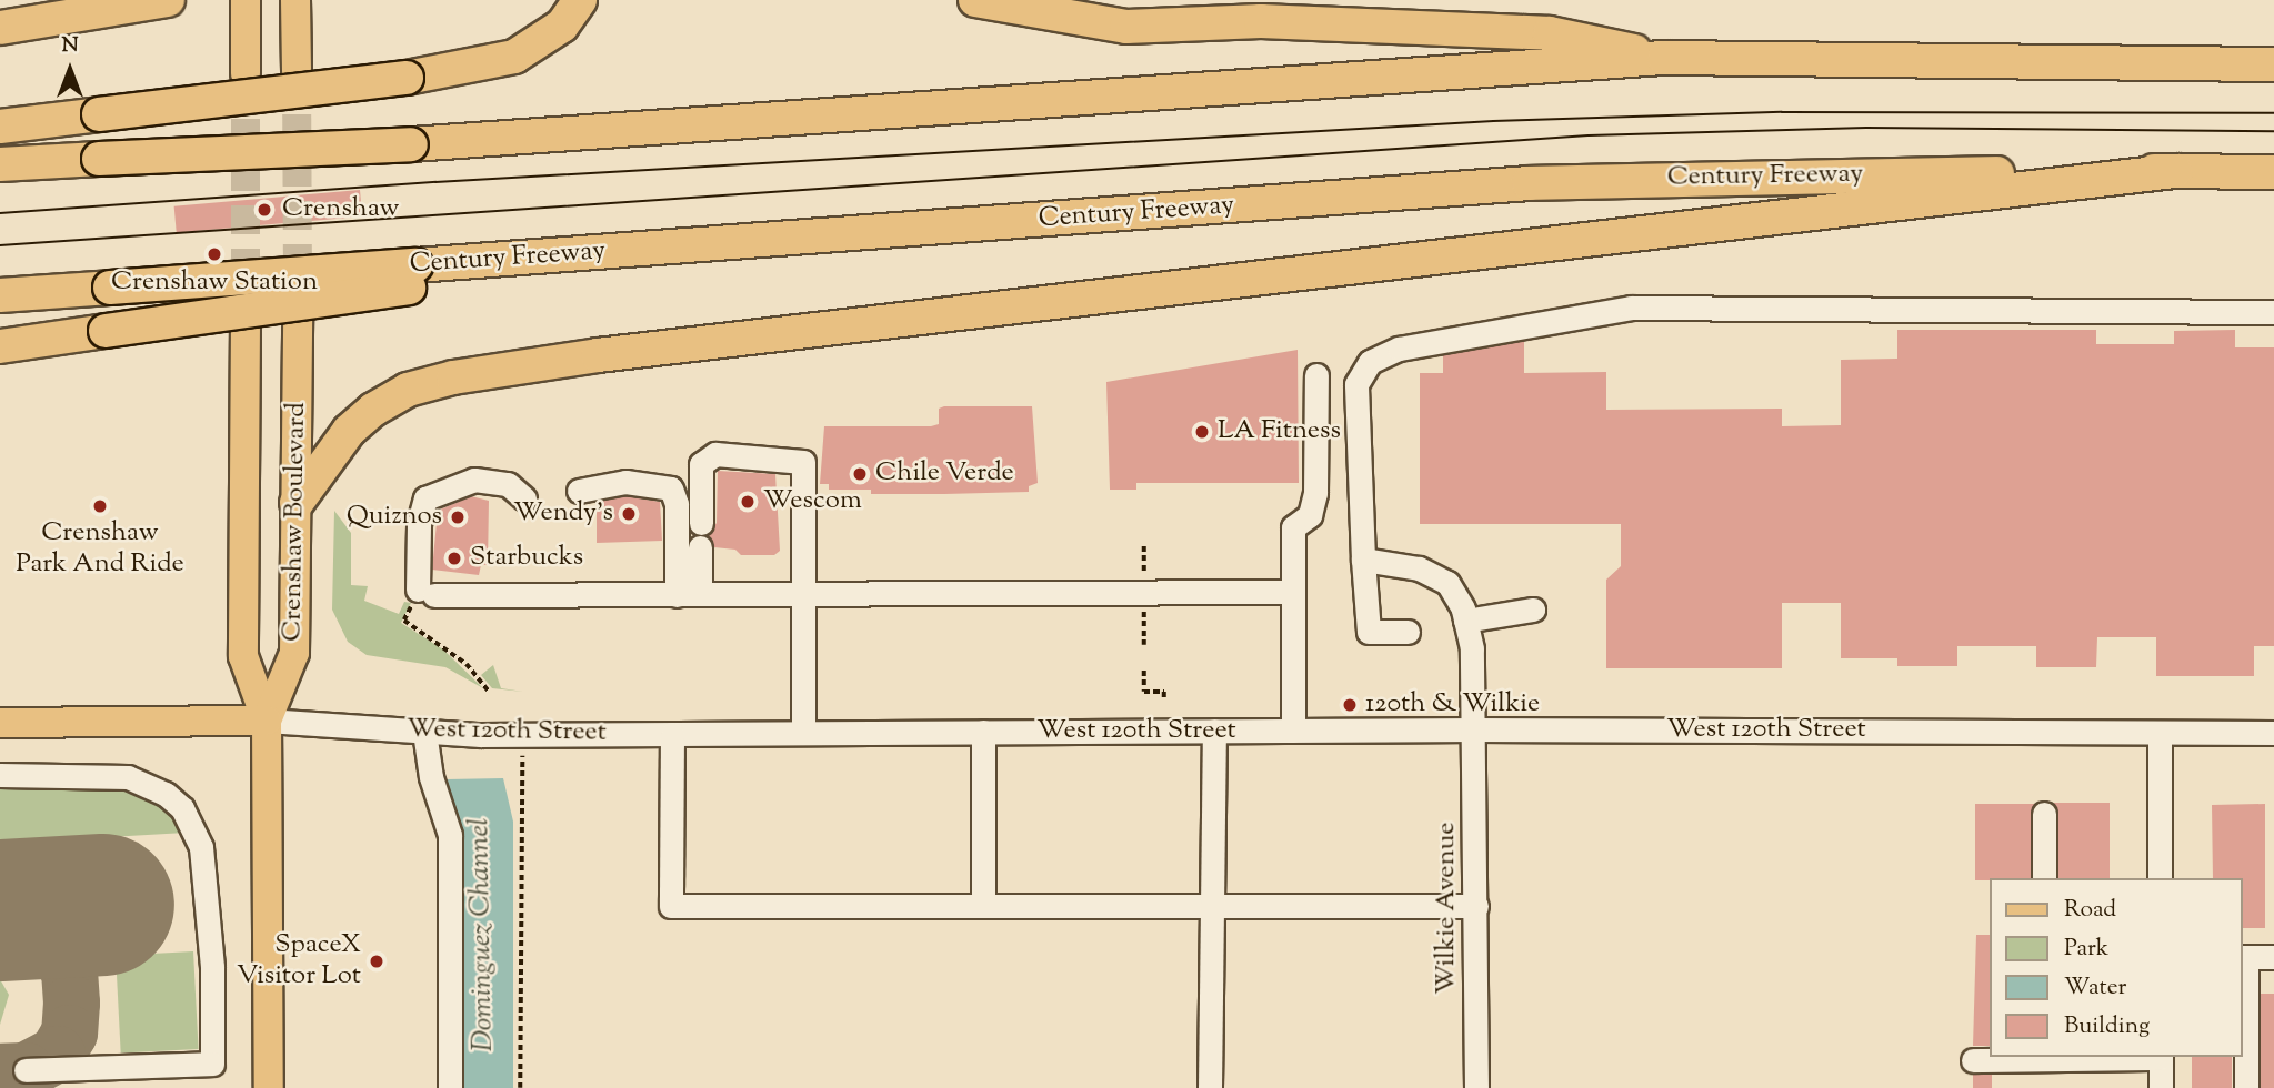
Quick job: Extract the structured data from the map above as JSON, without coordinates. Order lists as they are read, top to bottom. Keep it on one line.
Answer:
{"streets":{"highway":["Century Freeway"],"main road":["Crenshaw Boulevard","West 120th Street"],"street":["Wilkie Avenue"]},"crossings":[["Crenshaw Boulevard","West 120th Street"],["West 120th Street","Wilkie Avenue"]],"water":["Dominguez Channel"],"places":["Crenshaw","Crenshaw Station","LA Fitness","Chile Verde","Wescom","Crenshaw Park And Ride","Wendy's","Quiznos","Starbucks","120th & Wilkie","SpaceX Visitor Lot"],"legend":["Road","Park","Water","Building"],"north":"top"}
